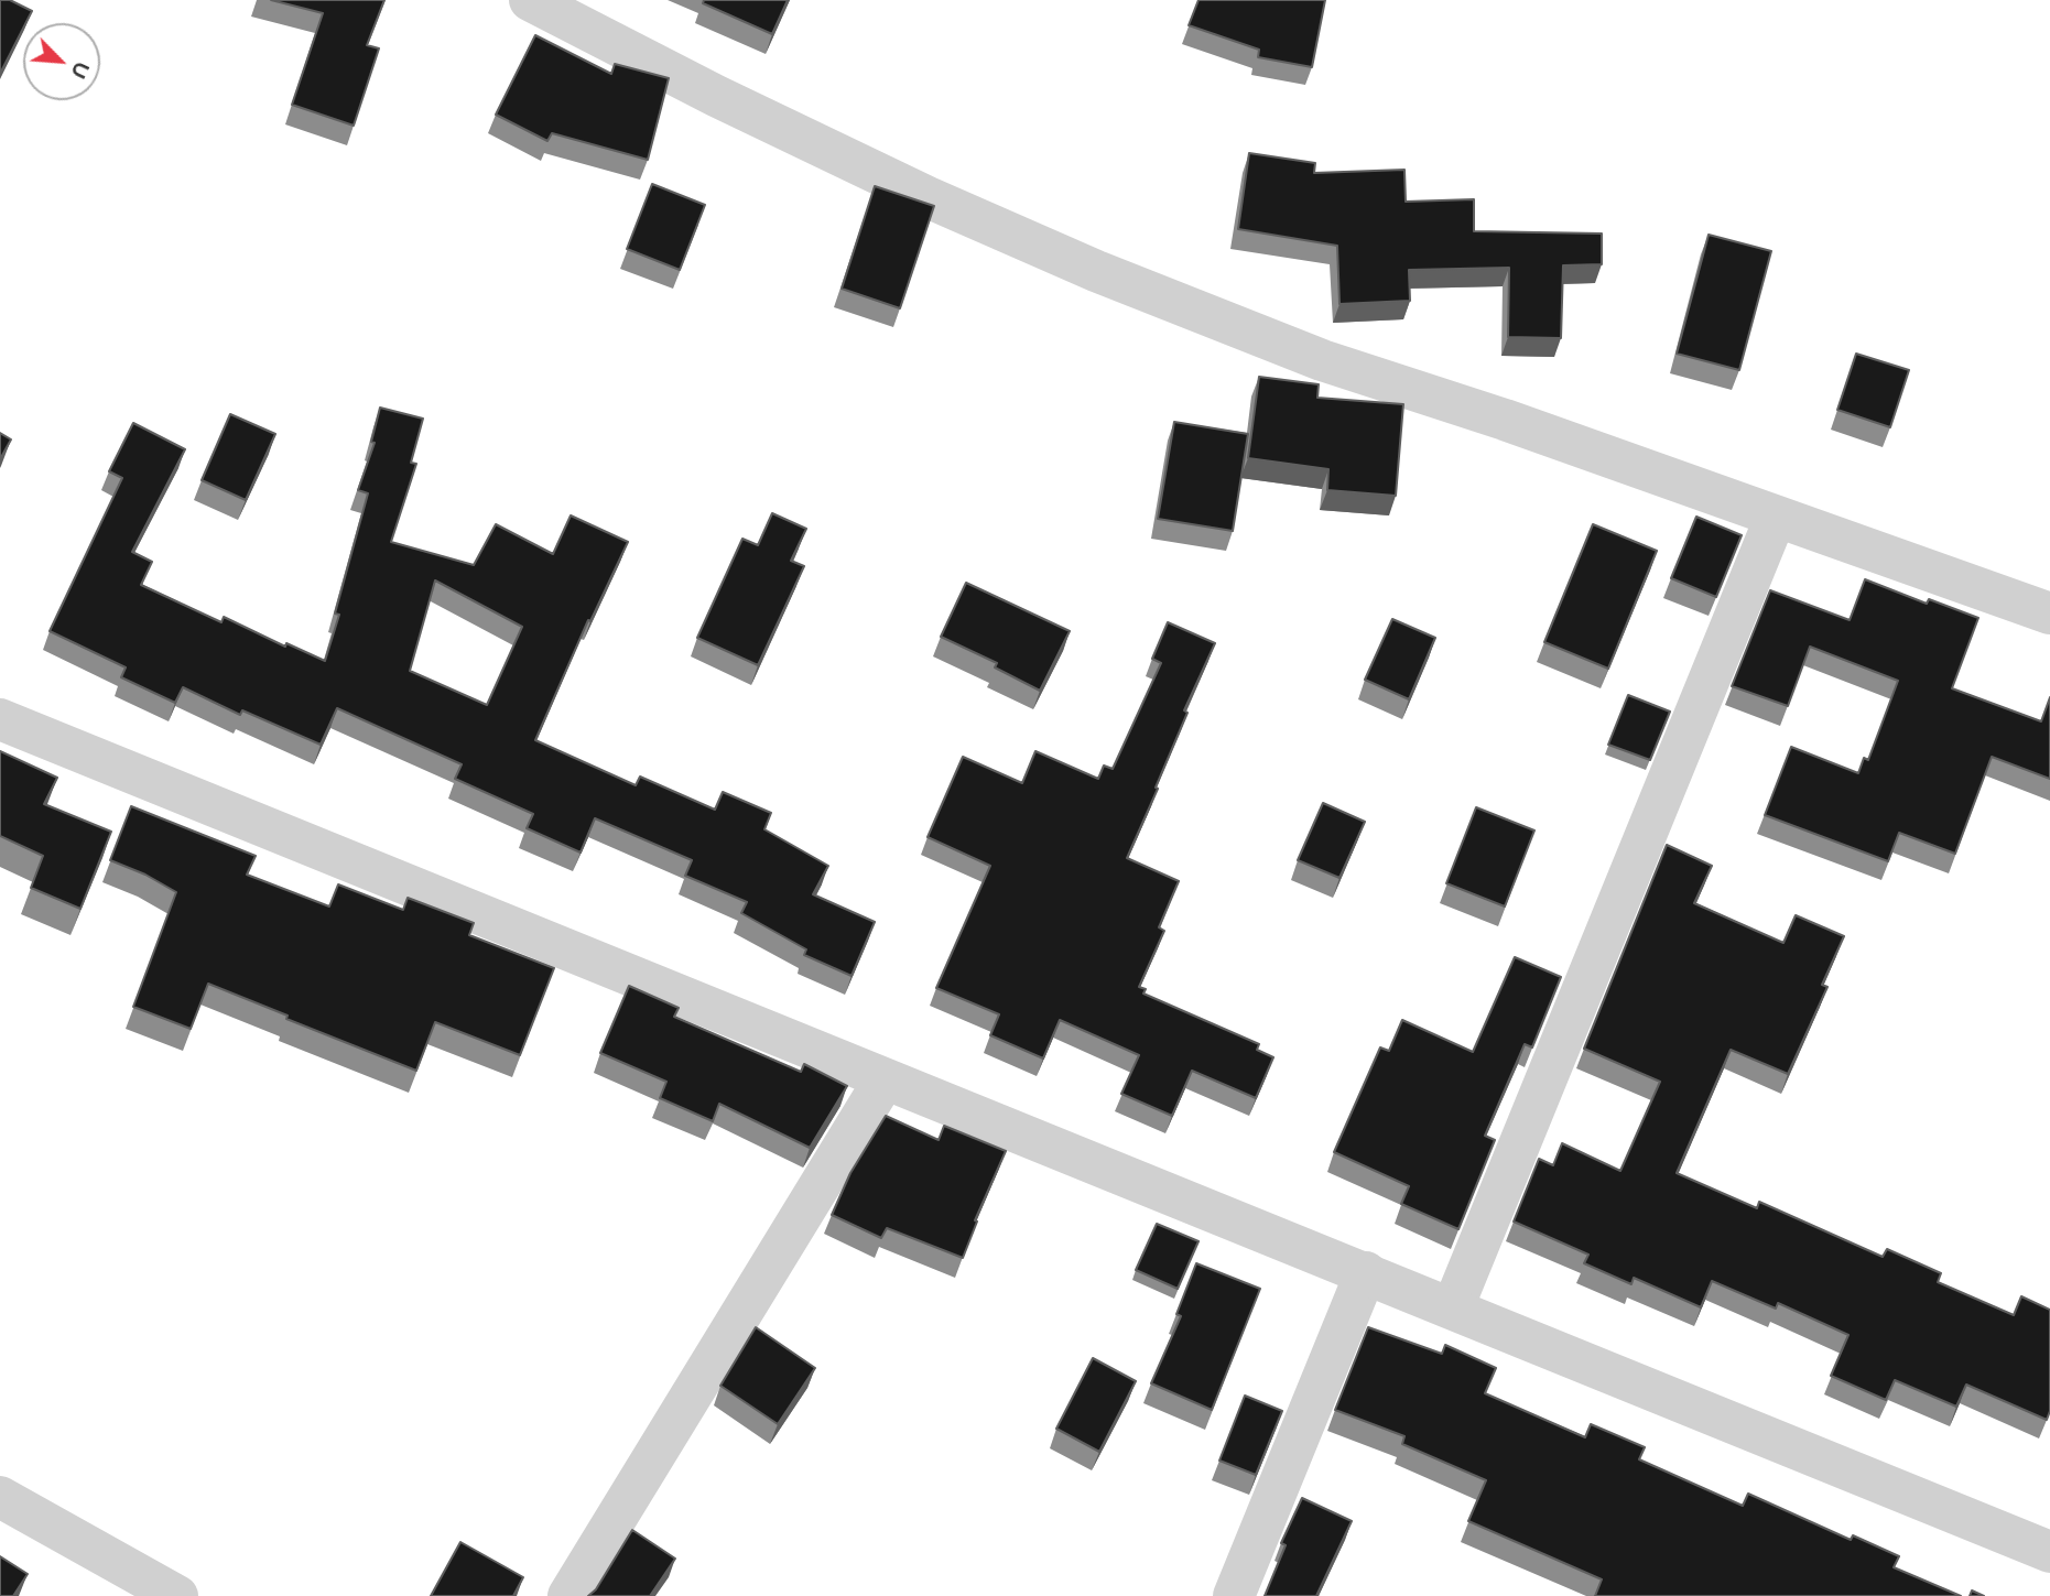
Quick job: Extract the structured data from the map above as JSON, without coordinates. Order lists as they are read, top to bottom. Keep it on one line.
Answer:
{"north":"bottom right"}
